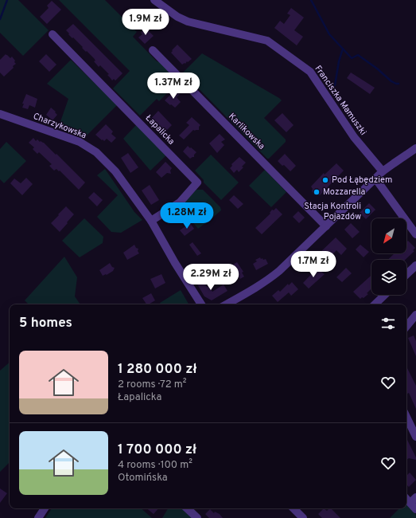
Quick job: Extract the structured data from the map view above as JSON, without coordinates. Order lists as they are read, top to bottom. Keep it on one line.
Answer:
{"streets":{"street":["Franciszka Mamuszki","Charzykowska","Łapalicka","Karlikowska"]},"crossings":[["Charzykowska","Łapalicka"]],"places":["Pod Łąbędziem","Mozzarella","Stacja Kontroli Pojazdów"],"north":"bottom left","page":{"price":["1.9M zł","1.37M zł","1.28M zł","1.7M zł","2.29M zł"],"heading":"5 homes","list":[{"name":"1 280 000 zł","note":"2 rooms · 72 m² · Łapalicka"},{"name":"1 700 000 zł","note":"4 rooms · 100 m² · Otomińska"}]}}
